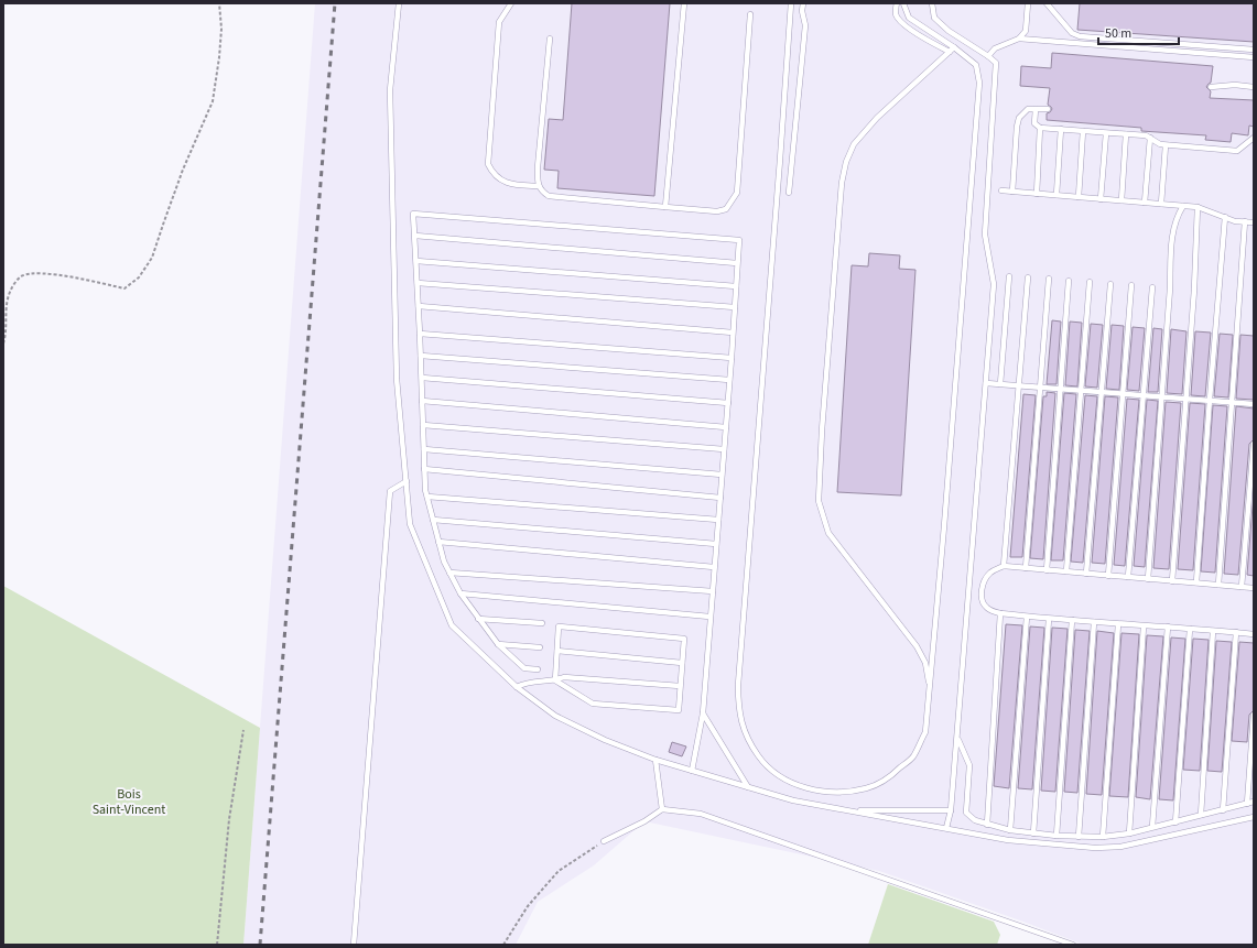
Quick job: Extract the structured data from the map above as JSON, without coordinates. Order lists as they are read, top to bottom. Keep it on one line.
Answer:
{"parks":["Bois Saint-Vincent"],"scale_bar":"50 m"}
